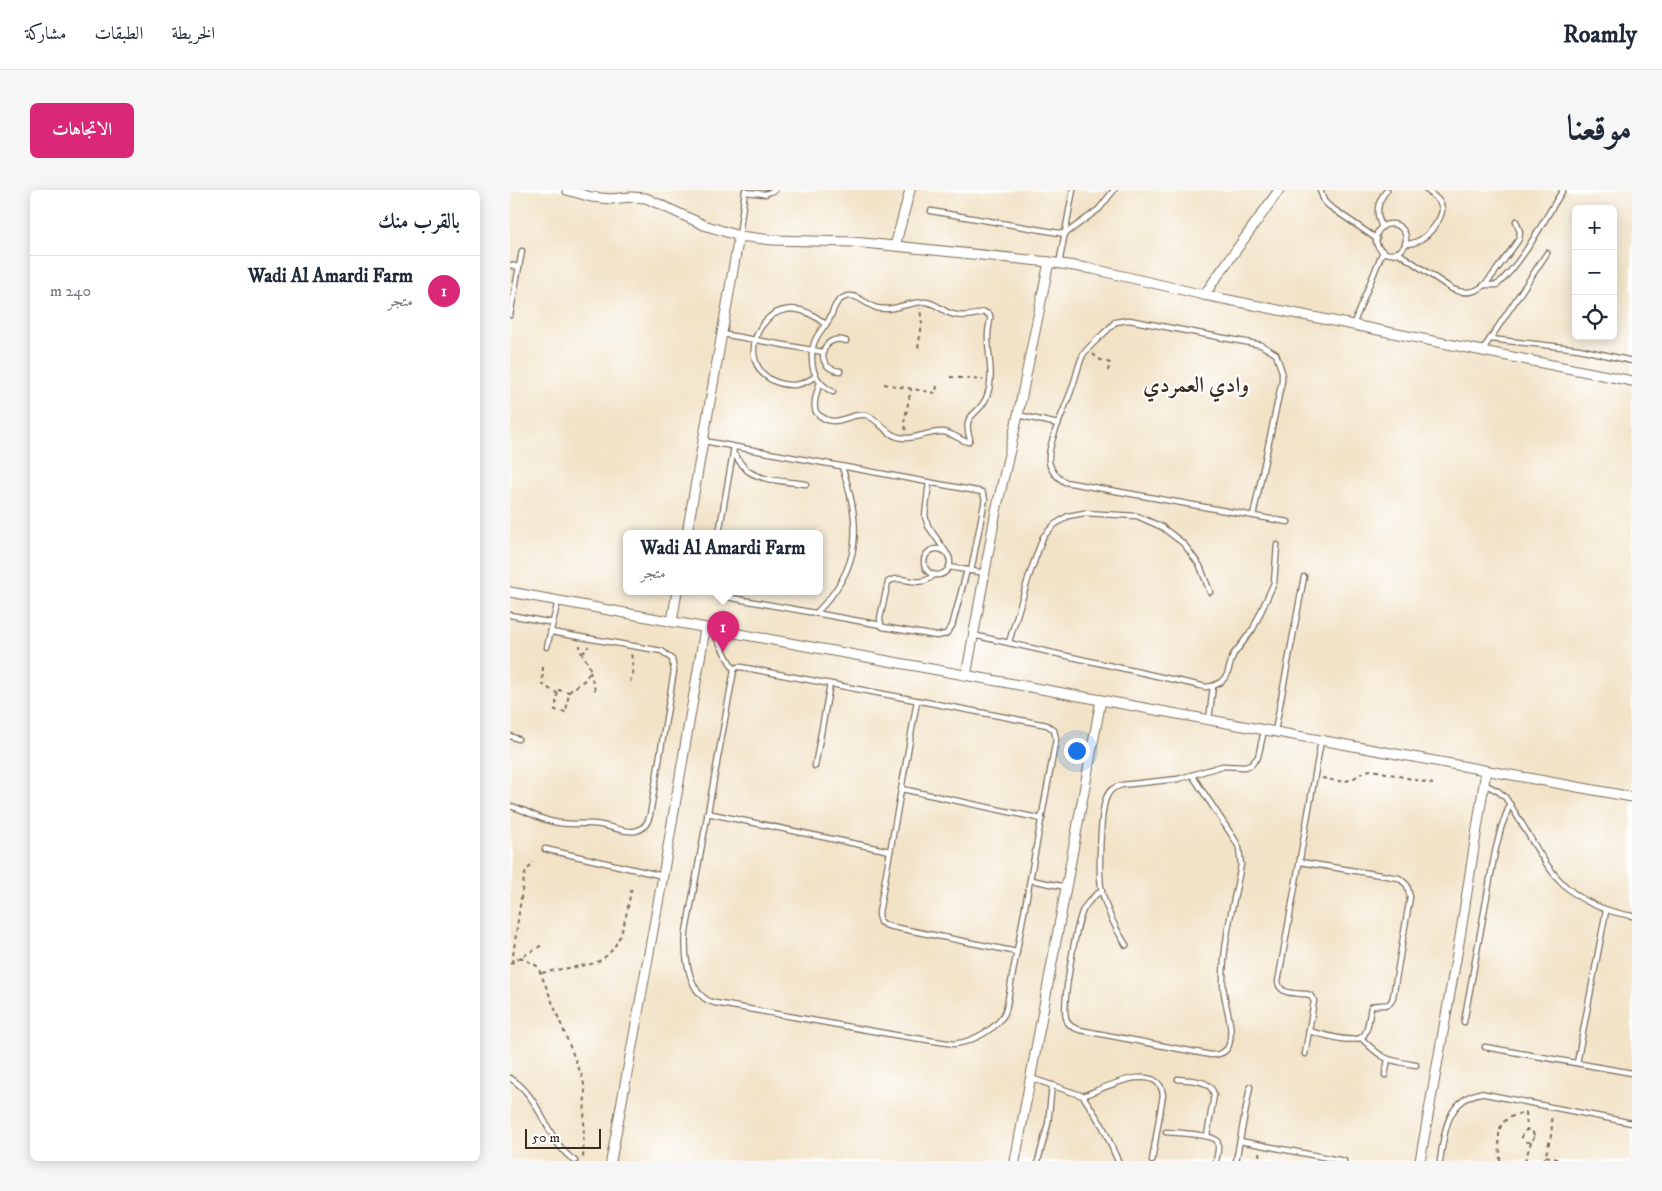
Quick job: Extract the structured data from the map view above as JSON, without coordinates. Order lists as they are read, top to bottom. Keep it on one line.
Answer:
{"districts":["وادي العمردي"],"scale_bar":"50 m","page":{"header":"Roamly","nav":["الخريطة","الطبقات","مشاركة"],"title":"موقعنا","buttons":"الاتجاهات","heading":"بالقرب منك","map_buttons":["+","−"],"list":[{"mark":"1","name":"Wadi Al Amardi Farm","note":"متجر","value":"240 m"}],"popup":["Wadi Al Amardi Farm","متجر"],"pins":"1","scale":"50 m"}}
